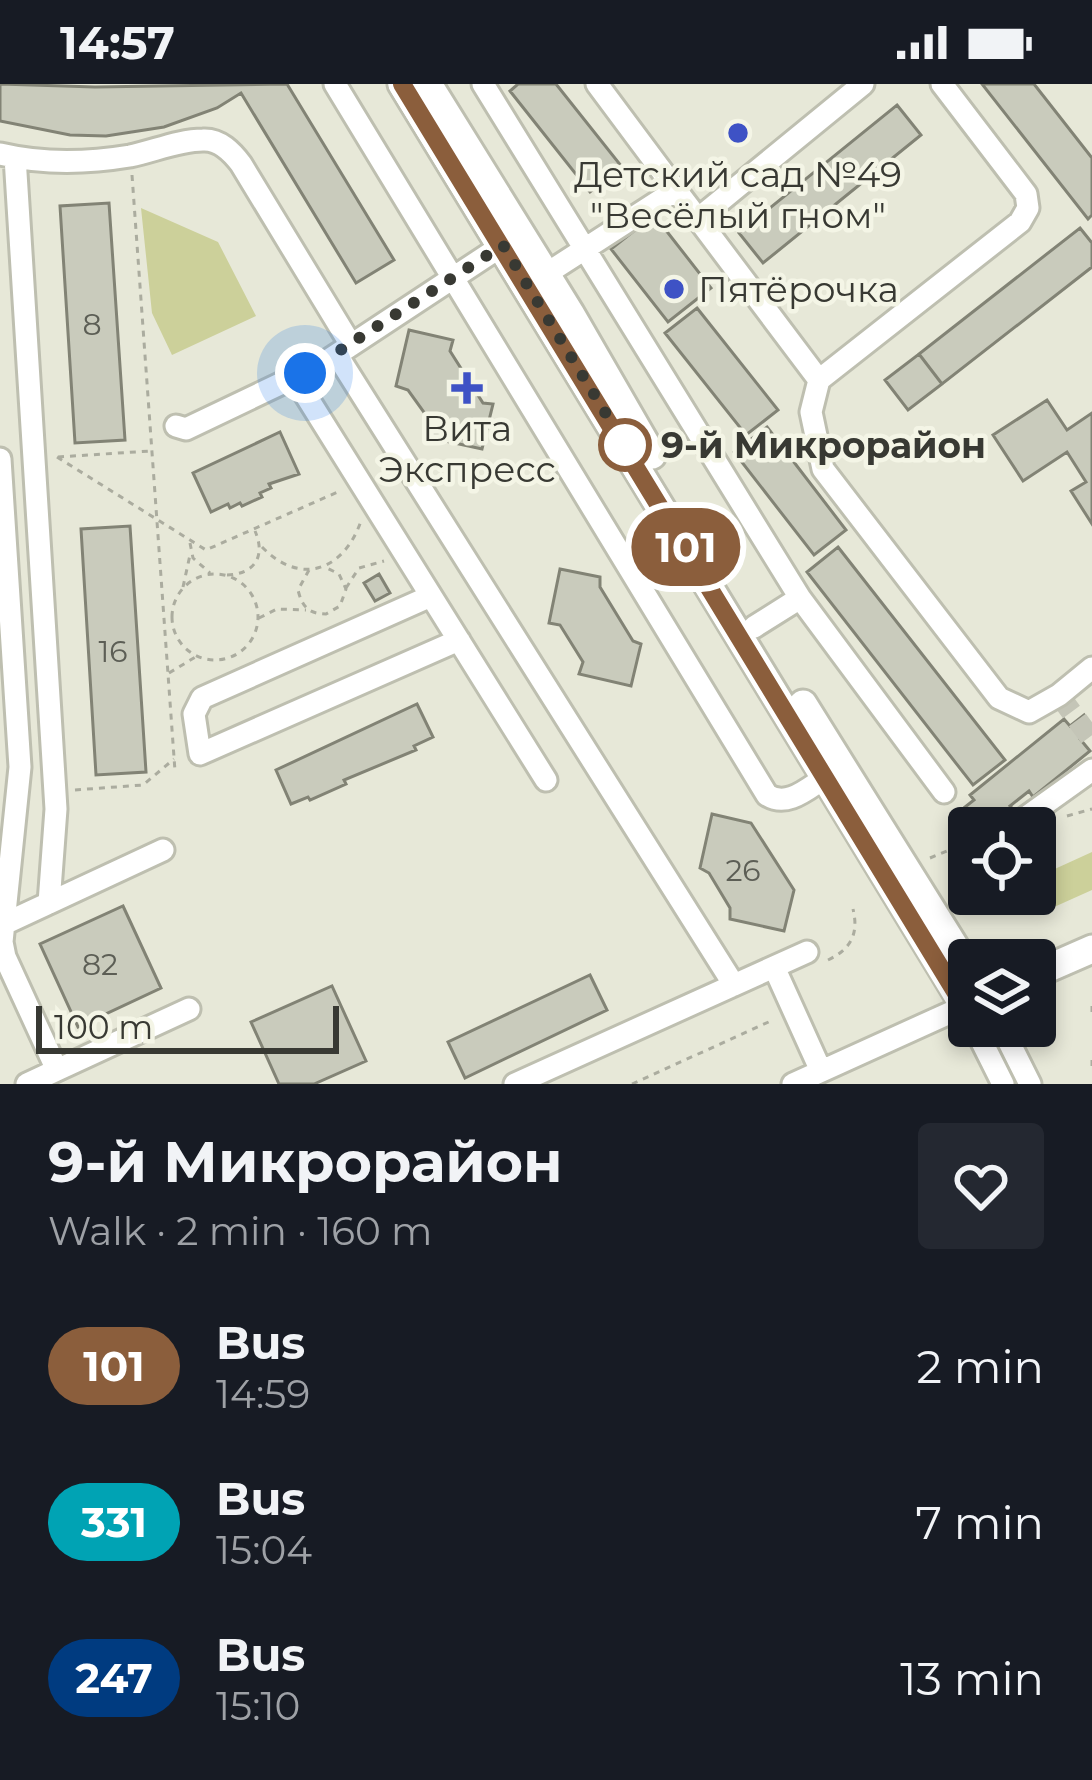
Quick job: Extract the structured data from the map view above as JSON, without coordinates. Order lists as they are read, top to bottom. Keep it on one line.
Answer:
{"places":{"other":["Детский сад №49 \"Весёлый гном\"","Пятёрочка","9-й Микрорайон"],"health":["Вита Экспресс"]},"lines":["bus line 101"],"house_numbers":["8","16","26","82"],"scale_bar":"100 m","page":{"status":"14:57","on_map":"101","scale":"100 m","heading":["9-й Микрорайон","Walk · 2 min · 160 m"],"list":[{"mark":"101","name":"Bus","note":"14:59","value":"2 min"},{"mark":"331","name":"Bus","note":"15:04","value":"7 min"},{"mark":"247","name":"Bus","note":"15:10","value":"13 min"}]}}
